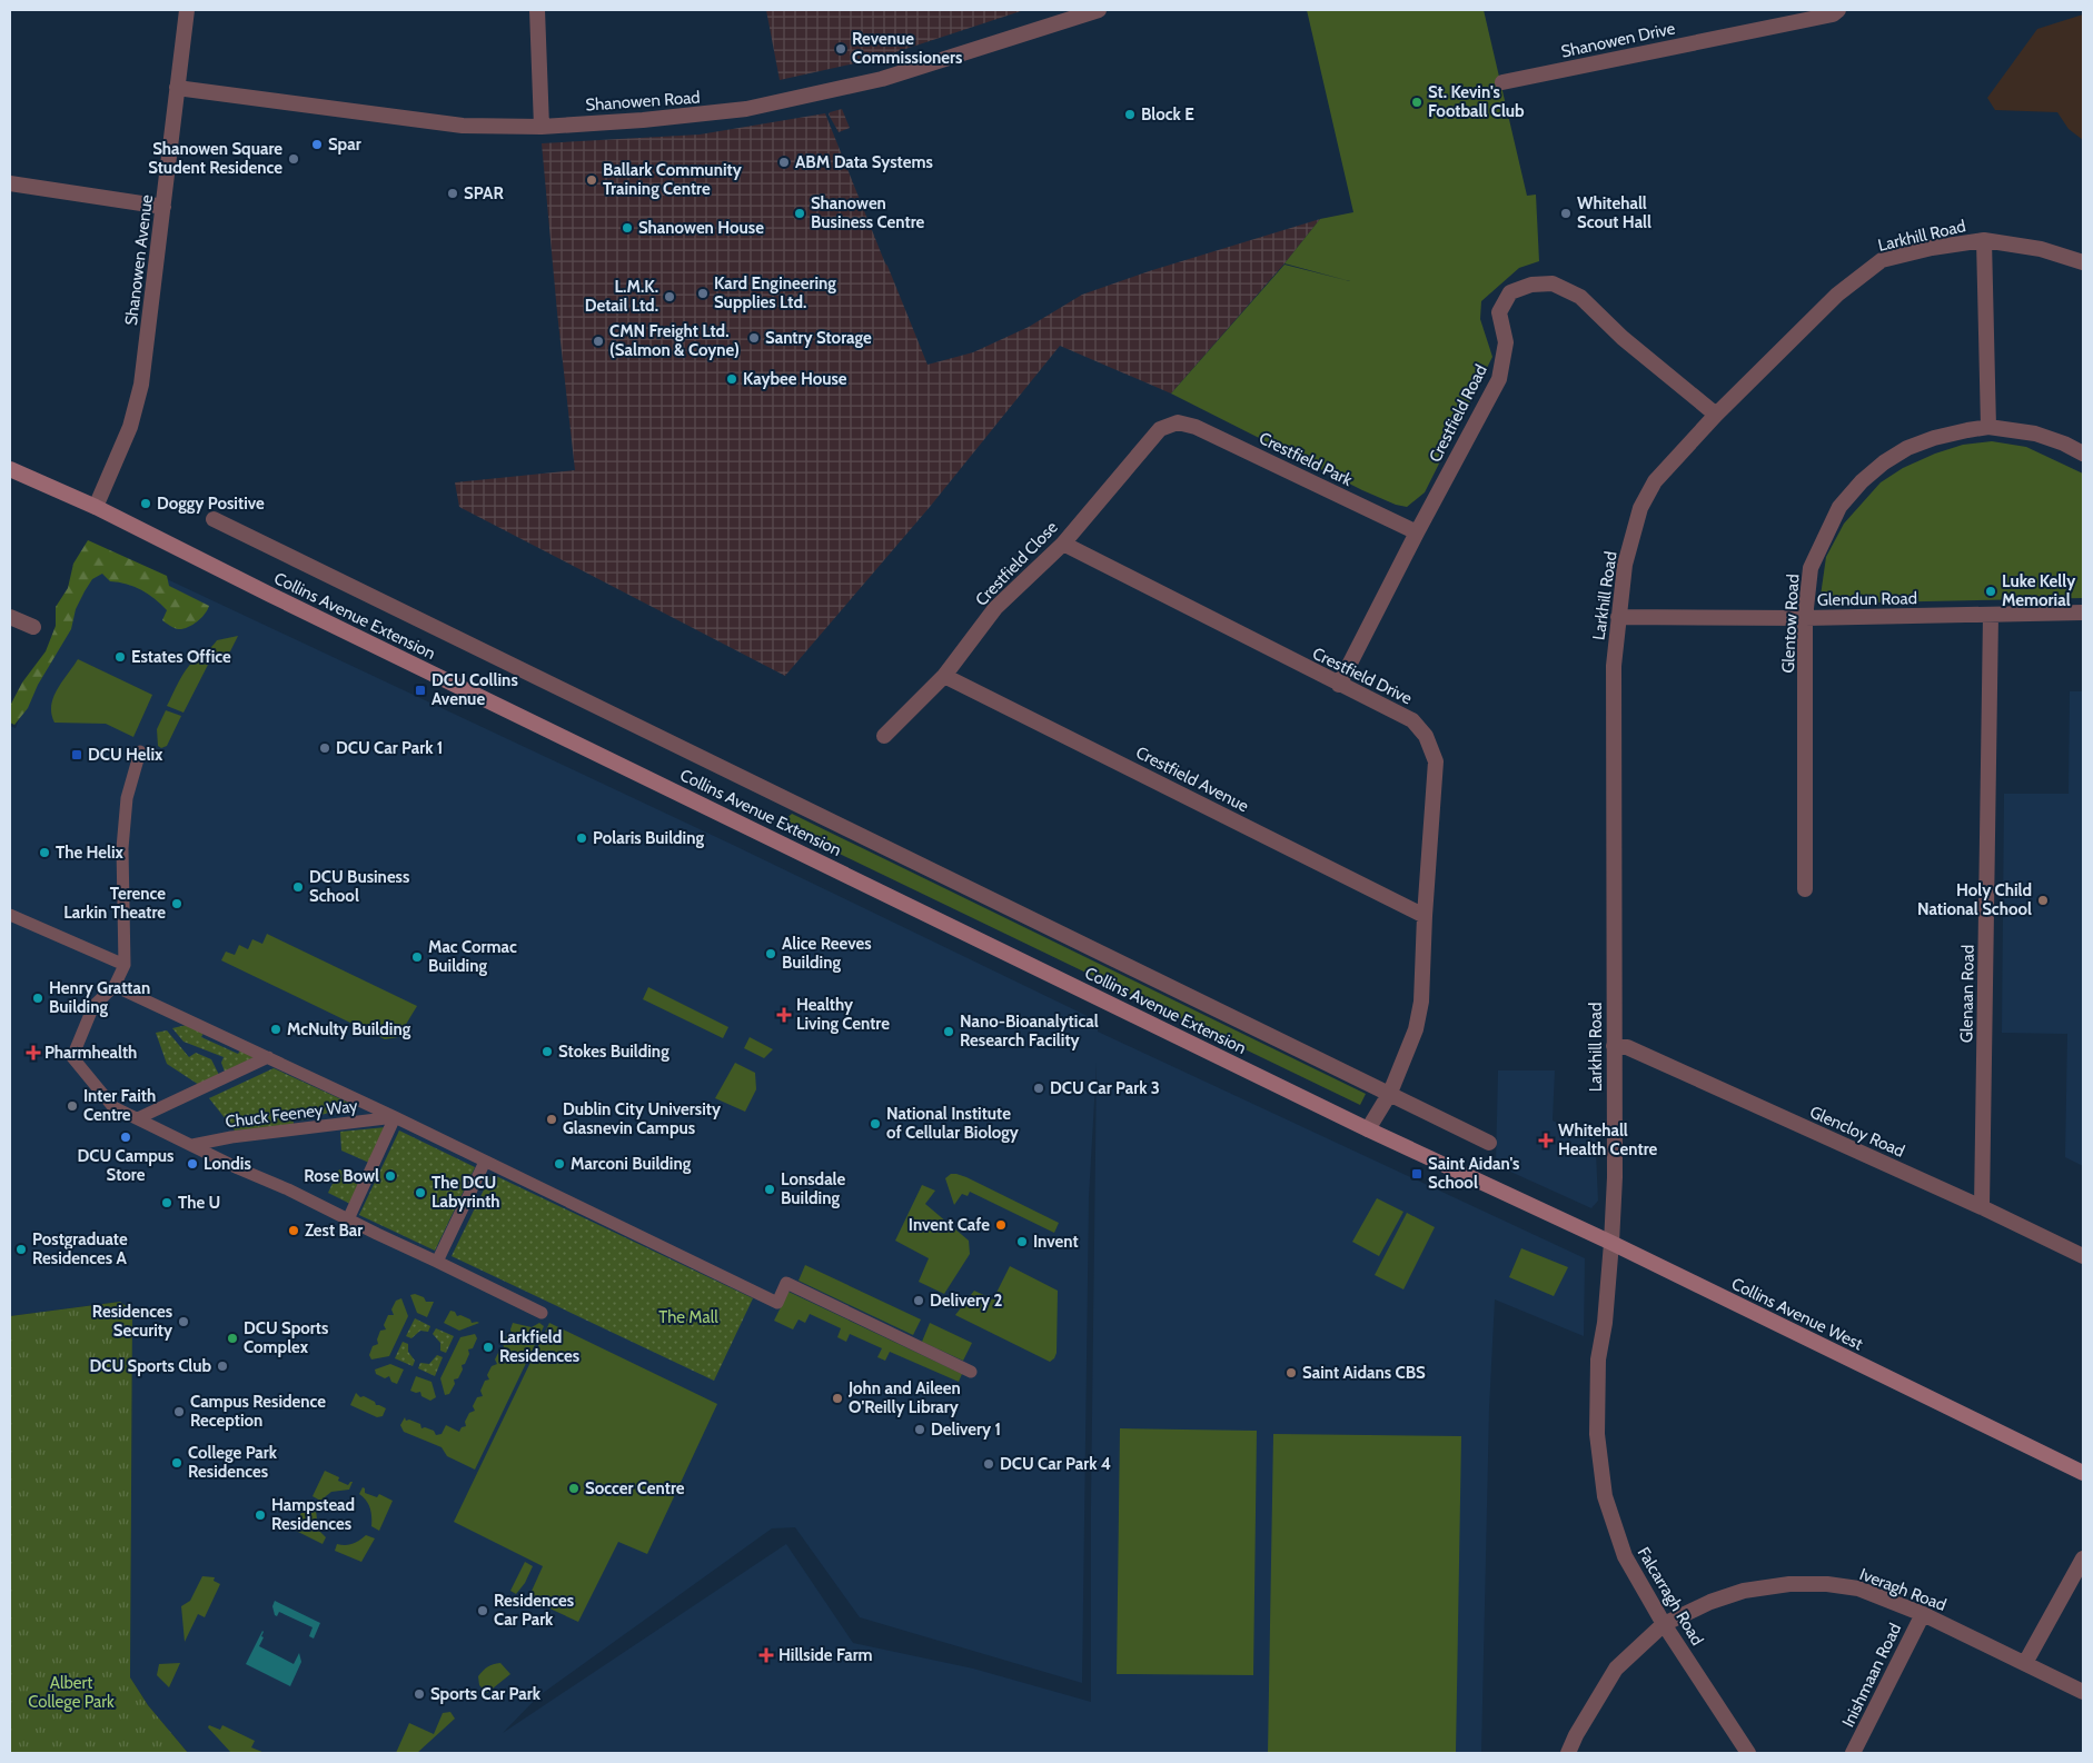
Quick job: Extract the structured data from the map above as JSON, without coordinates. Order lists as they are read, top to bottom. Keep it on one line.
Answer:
{"streets":{"main road":["Collins Avenue Extension","Collins Avenue West"],"street":["Shanowen Drive","Shanowen Road","Larkhill Road","Shanowen Avenue","Crestfield Road","Crestfield Park","Crestfield Close","Glendun Road","Glentow Road","Crestfield Drive","Crestfield Avenue","Glenaan Road","Chuck Feeney Way","Glencloy Road","Iveragh Road","Falcarragh Road","Inishmaan Road"]},"crossings":[["Shanowen Road","Shanowen Avenue"],["Larkhill Road","Crestfield Road"],["Larkhill Road","Glendun Road"],["Larkhill Road","Glencloy Road"],["Larkhill Road","Collins Avenue West"],["Larkhill Road","Falcarragh Road"],["Shanowen Avenue","Collins Avenue Extension"],["Crestfield Road","Crestfield Park"],["Crestfield Road","Crestfield Drive"],["Crestfield Park","Crestfield Close"],["Crestfield Close","Crestfield Drive"],["Crestfield Close","Crestfield Avenue"],["Glendun Road","Glentow Road"],["Glendun Road","Glenaan Road"],["Collins Avenue Extension","Crestfield Drive"],["Collins Avenue Extension","Collins Avenue West"],["Crestfield Drive","Crestfield Avenue"],["Glenaan Road","Glencloy Road"],["Collins Avenue West","Falcarragh Road"],["Iveragh Road","Falcarragh Road"],["Iveragh Road","Inishmaan Road"]],"parks":["The Mall","Albert College Park"],"places":{"other":["Revenue Commissioners","St. Kevin's Football Club","Block E","Spar","Shanowen Square Student Residence","ABM Data Systems","Ballark Community Training Centre","SPAR","Shanowen Business Centre","Whitehall Scout Hall","Shanowen House","Kard Engineering Supplies Ltd.","L.M.K. Detail Ltd.","Santry Storage","CMN Freight Ltd. (Salmon & Coyne)","Kaybee House","Doggy Positive","Luke Kelly Memorial","Estates Office","DCU Car Park 1","Polaris Building","The Helix","DCU Business School","Holy Child National School","Terence Larkin Theatre","Alice Reeves Building","Mac Cormac Building","Henry Grattan Building","McNulty Building","Nano-Bioanalytical Research Facility","Stokes Building","DCU Car Park 3","Inter Faith Centre","Dublin City University Glasnevin Campus","National Institute of Cellular Biology","DCU Campus Store","Londis","Marconi Building","Rose Bowl","Lonsdale Building","The DCU Labyrinth","The U","Invent Cafe","Zest Bar","Invent","Postgraduate Residences A","Delivery 2","Residences Security","DCU Sports Complex","Larkfield Residences","DCU Sports Club","Saint Aidans CBS","John and Aileen O'Reilly Library","Campus Residence Reception","Delivery 1","College Park Residences","DCU Car Park 4","Soccer Centre","Hampstead Residences","Residences Car Park","Sports Car Park"],"transit":["DCU Collins Avenue","DCU Helix","Saint Aidan's School"],"health":["Healthy Living Centre","Pharmhealth","Whitehall Health Centre","Hillside Farm"]}}
